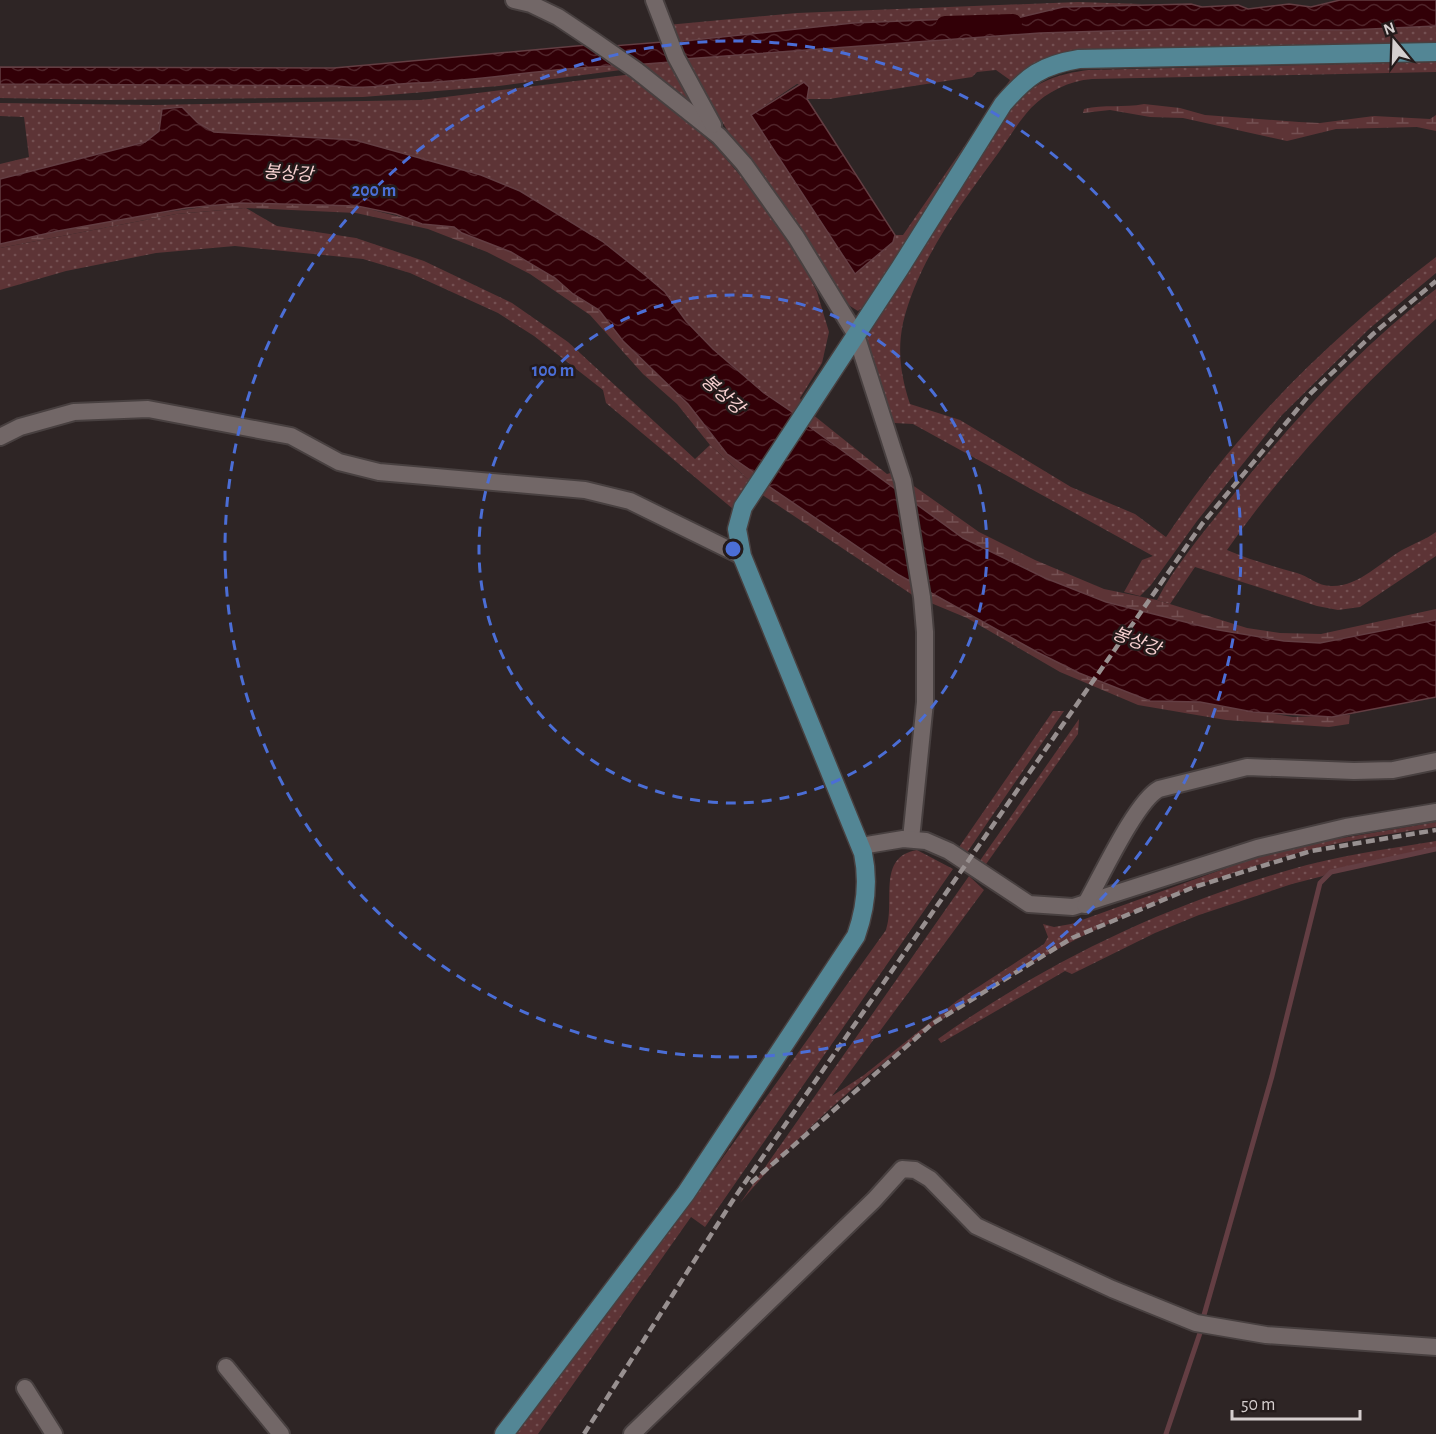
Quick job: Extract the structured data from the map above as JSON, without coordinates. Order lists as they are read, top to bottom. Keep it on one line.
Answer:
{"water":["봉상강"],"scale_bar":"50 m","north":"top","rings":["200 m","100 m"]}
